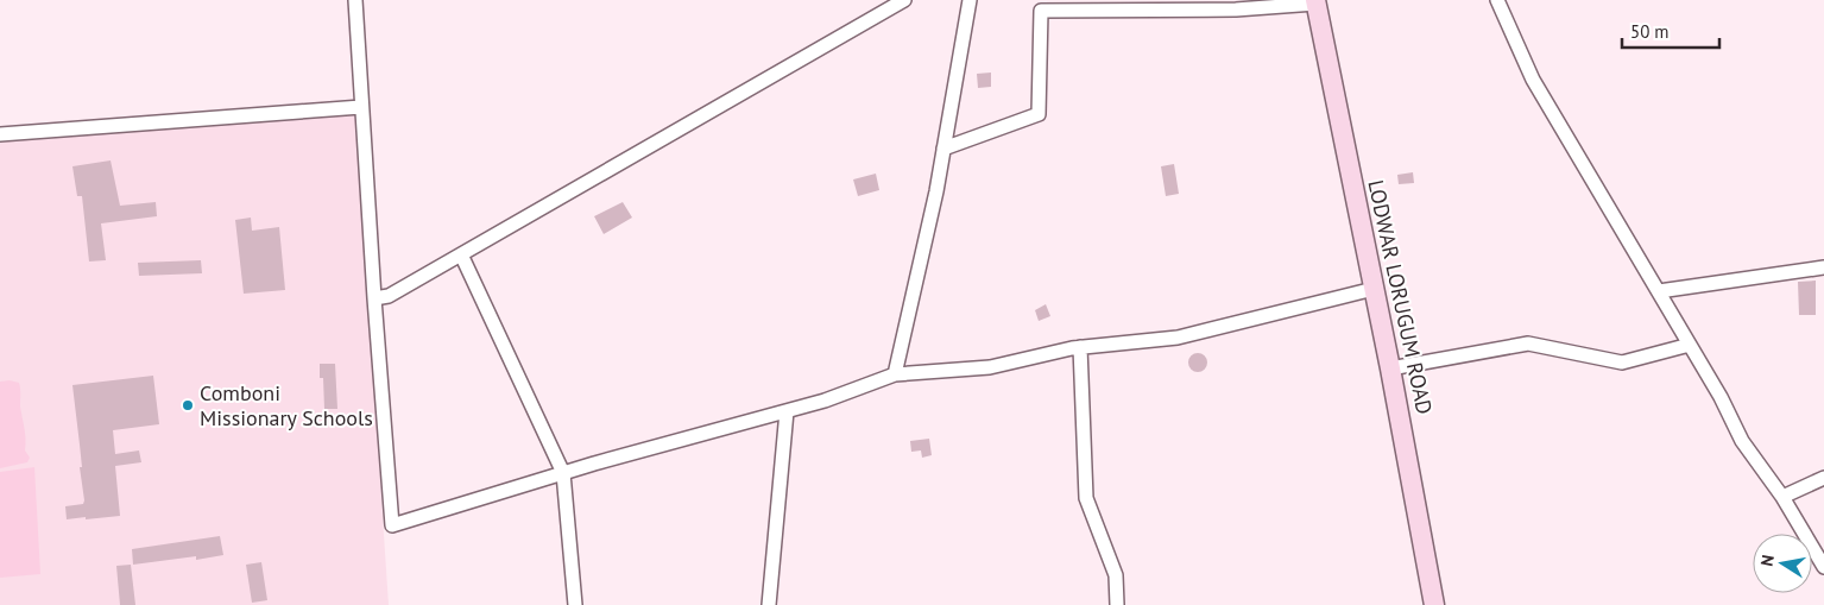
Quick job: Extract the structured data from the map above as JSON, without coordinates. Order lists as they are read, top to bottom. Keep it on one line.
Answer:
{"streets":{"main road":["LODWAR LORUGUM ROAD"]},"places":["Comboni Missionary Schools"],"scale_bar":"50 m","north":"left"}
